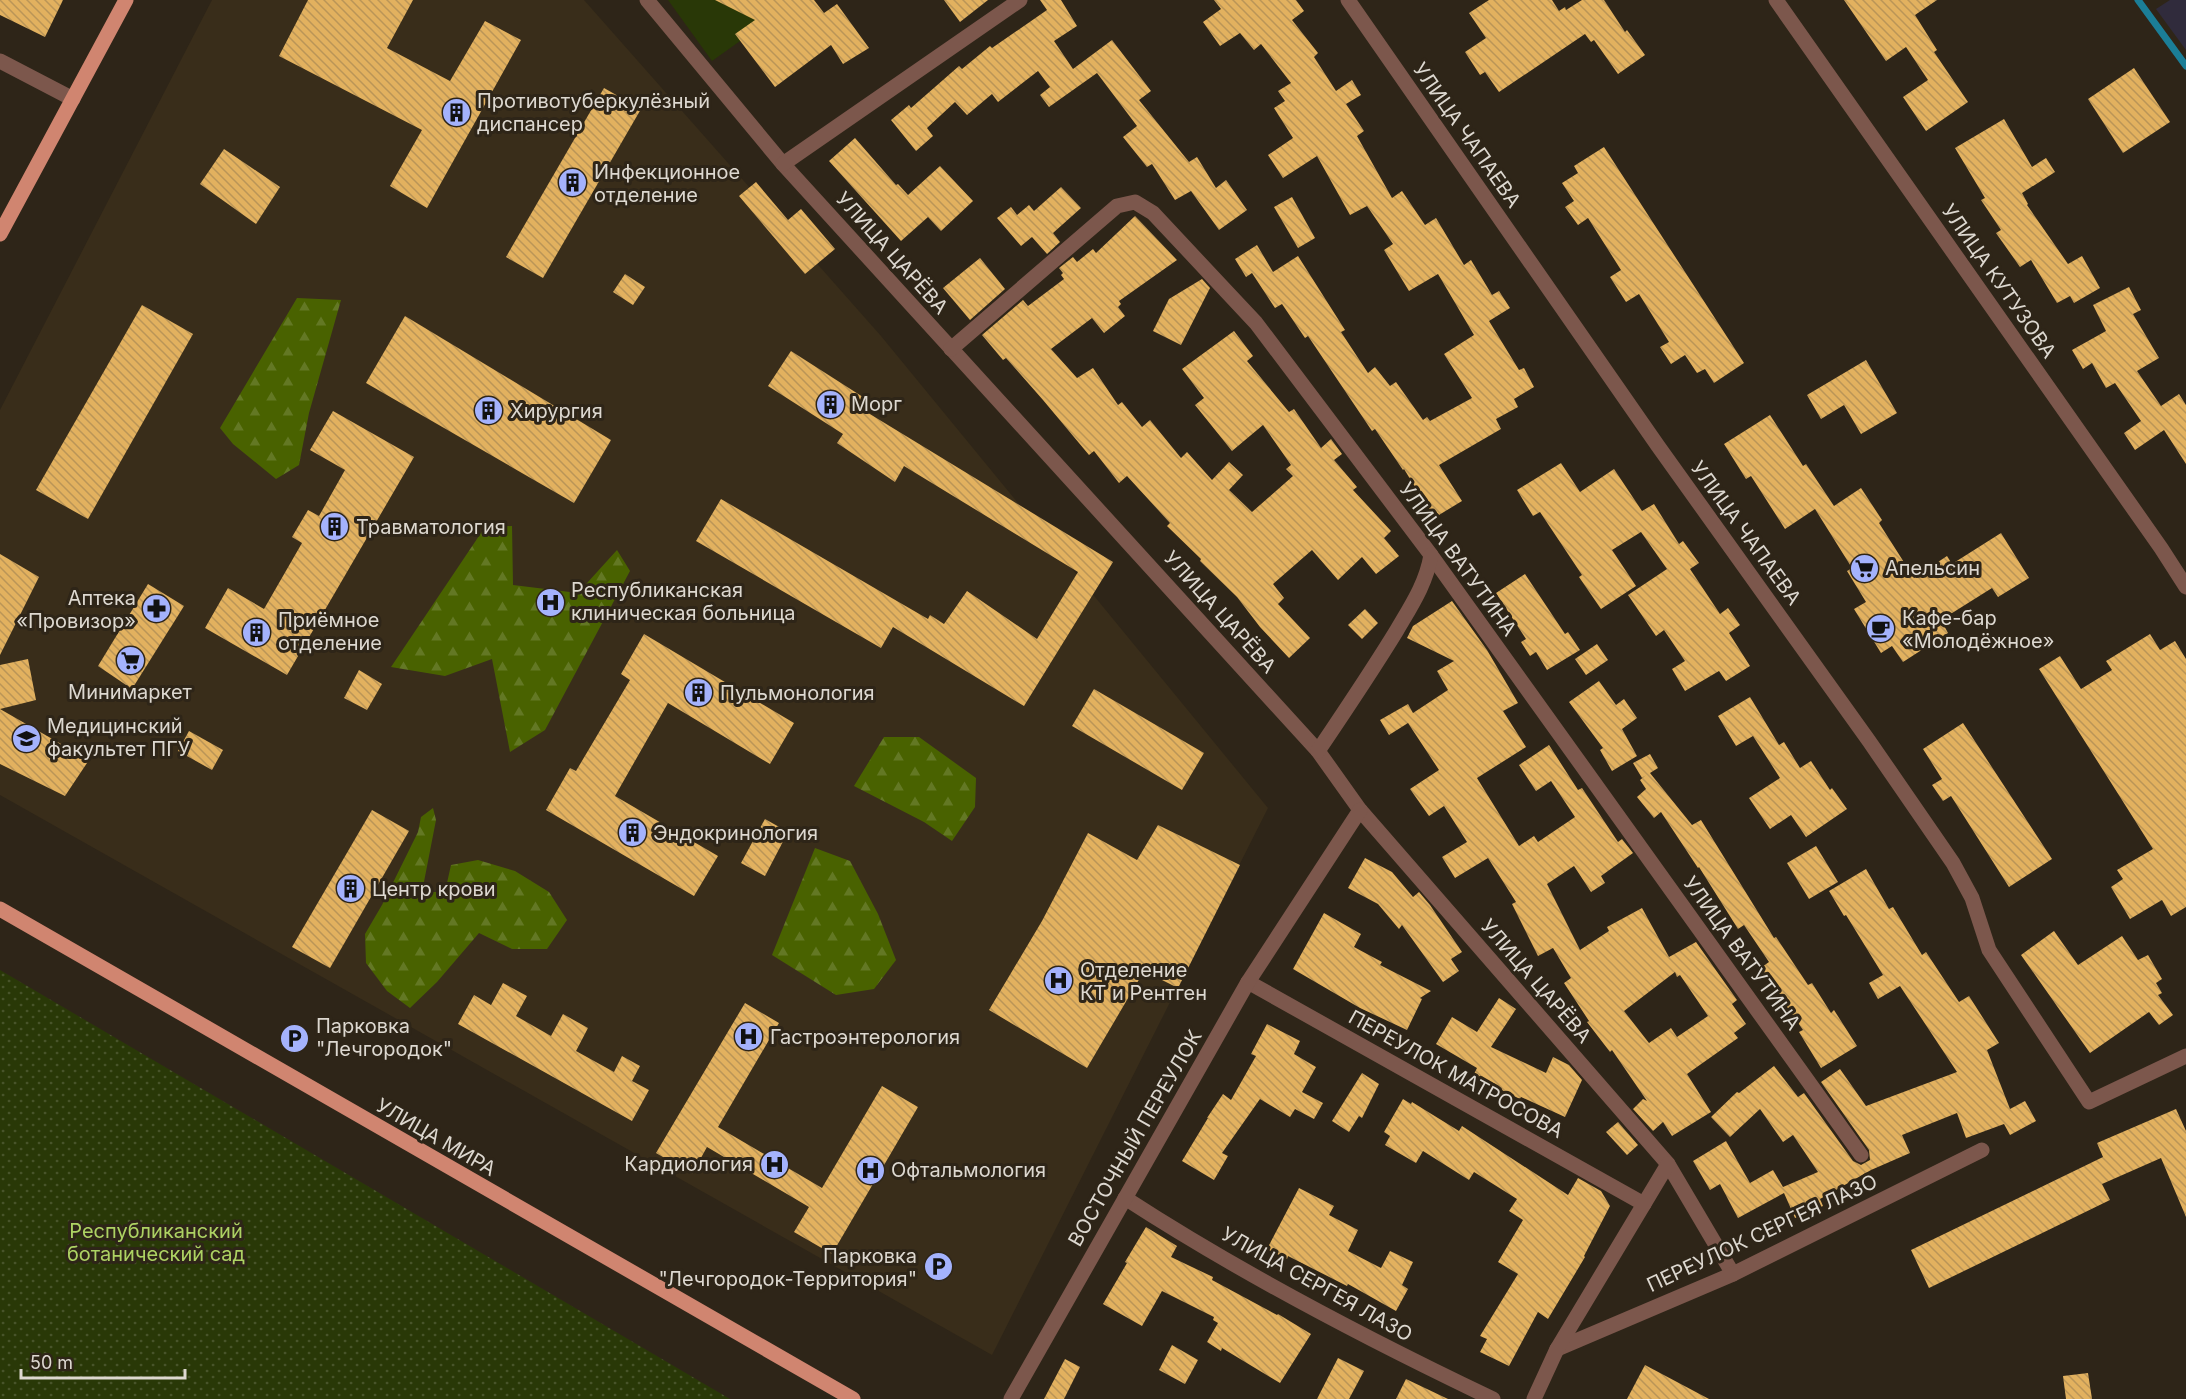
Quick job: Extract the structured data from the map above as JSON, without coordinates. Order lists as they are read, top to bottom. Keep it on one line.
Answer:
{"streets":{"main road":["УЛИЦА МИРА"],"street":["УЛИЦА ЧАПАЕВА","УЛИЦА ЦАРЁВА","УЛИЦА КУТУЗОВА","УЛИЦА ВАТУТИНА","ПЕРЕУЛОК МАТРОСОВА","ВОСТОЧНЫЙ ПЕРЕУЛОК","ПЕРЕУЛОК СЕРГЕЯ ЛАЗО","УЛИЦА СЕРГЕЯ ЛАЗО"]},"crossings":[["УЛИЦА ЦАРЁВА","УЛИЦА ВАТУТИНА"],["УЛИЦА ЦАРЁВА","ВОСТОЧНЫЙ ПЕРЕУЛОК"],["УЛИЦА ЦАРЁВА","ПЕРЕУЛОК СЕРГЕЯ ЛАЗО"],["ПЕРЕУЛОК МАТРОСОВА","ВОСТОЧНЫЙ ПЕРЕУЛОК"],["ВОСТОЧНЫЙ ПЕРЕУЛОК","УЛИЦА СЕРГЕЯ ЛАЗО"]],"parks":["Республиканский ботанический сад"],"places":{"building":["Противотуберкулёзный диспансер","Инфекционное отделение","Морг","Хирургия","Травматология","Приёмное отделение","Пульмонология","Эндокринология","Центр крови"],"supermarket":["Апельсин","Минимаркет"],"hospital":["Республиканская клиническая больница","Отделение КТ и Рентген","Гастроэнтерология","Кардиология","Офтальмология"],"pharmacy":["Аптека «Провизор»"],"cafe":["Кафе-бар «Молодёжное»"],"school or university":["Медицинский факультет ПГУ"],"parking":["Парковка \"Лечгородок\"","Парковка \"Лечгородок-Территория\""]},"scale_bar":"50 m"}
